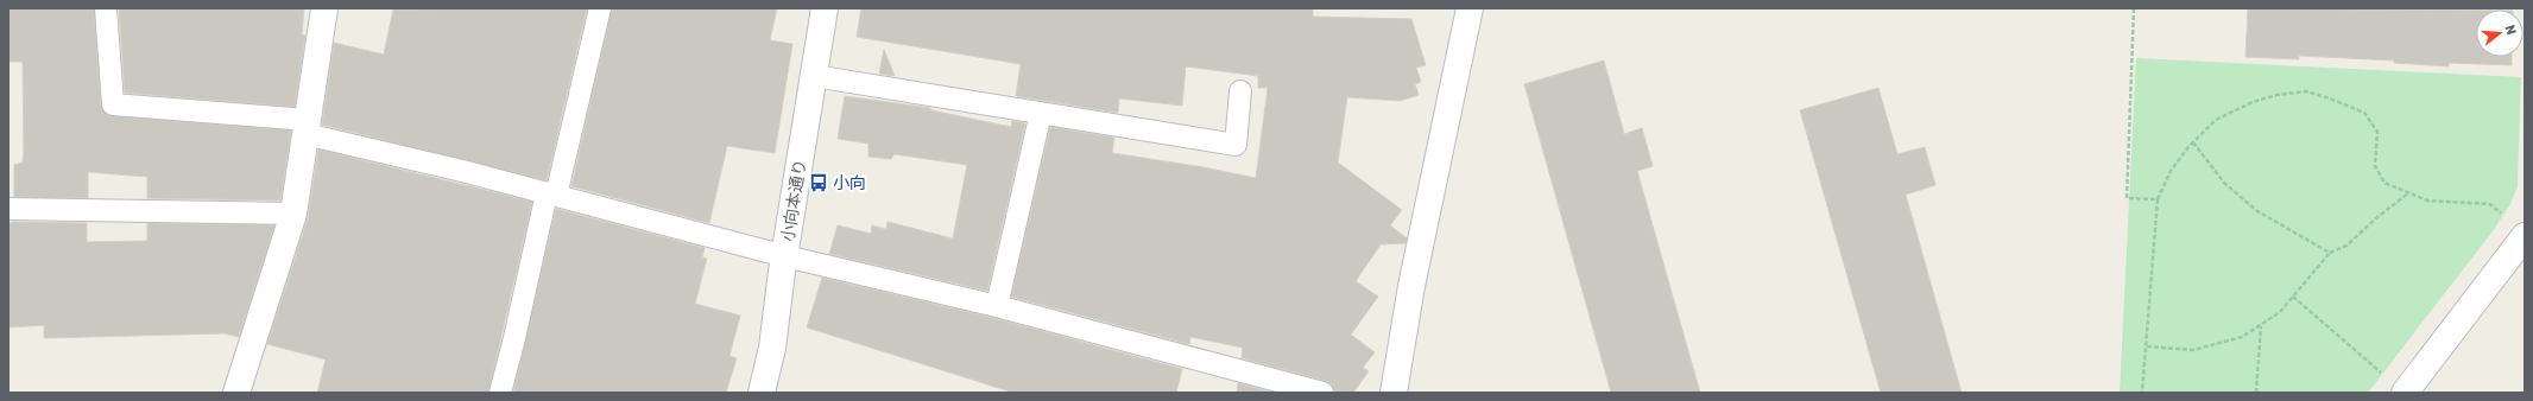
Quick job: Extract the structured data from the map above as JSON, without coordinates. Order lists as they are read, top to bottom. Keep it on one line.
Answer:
{"streets":{"street":["小向本通り"]},"places":{"bus stop":["小向"]},"north":"right"}
